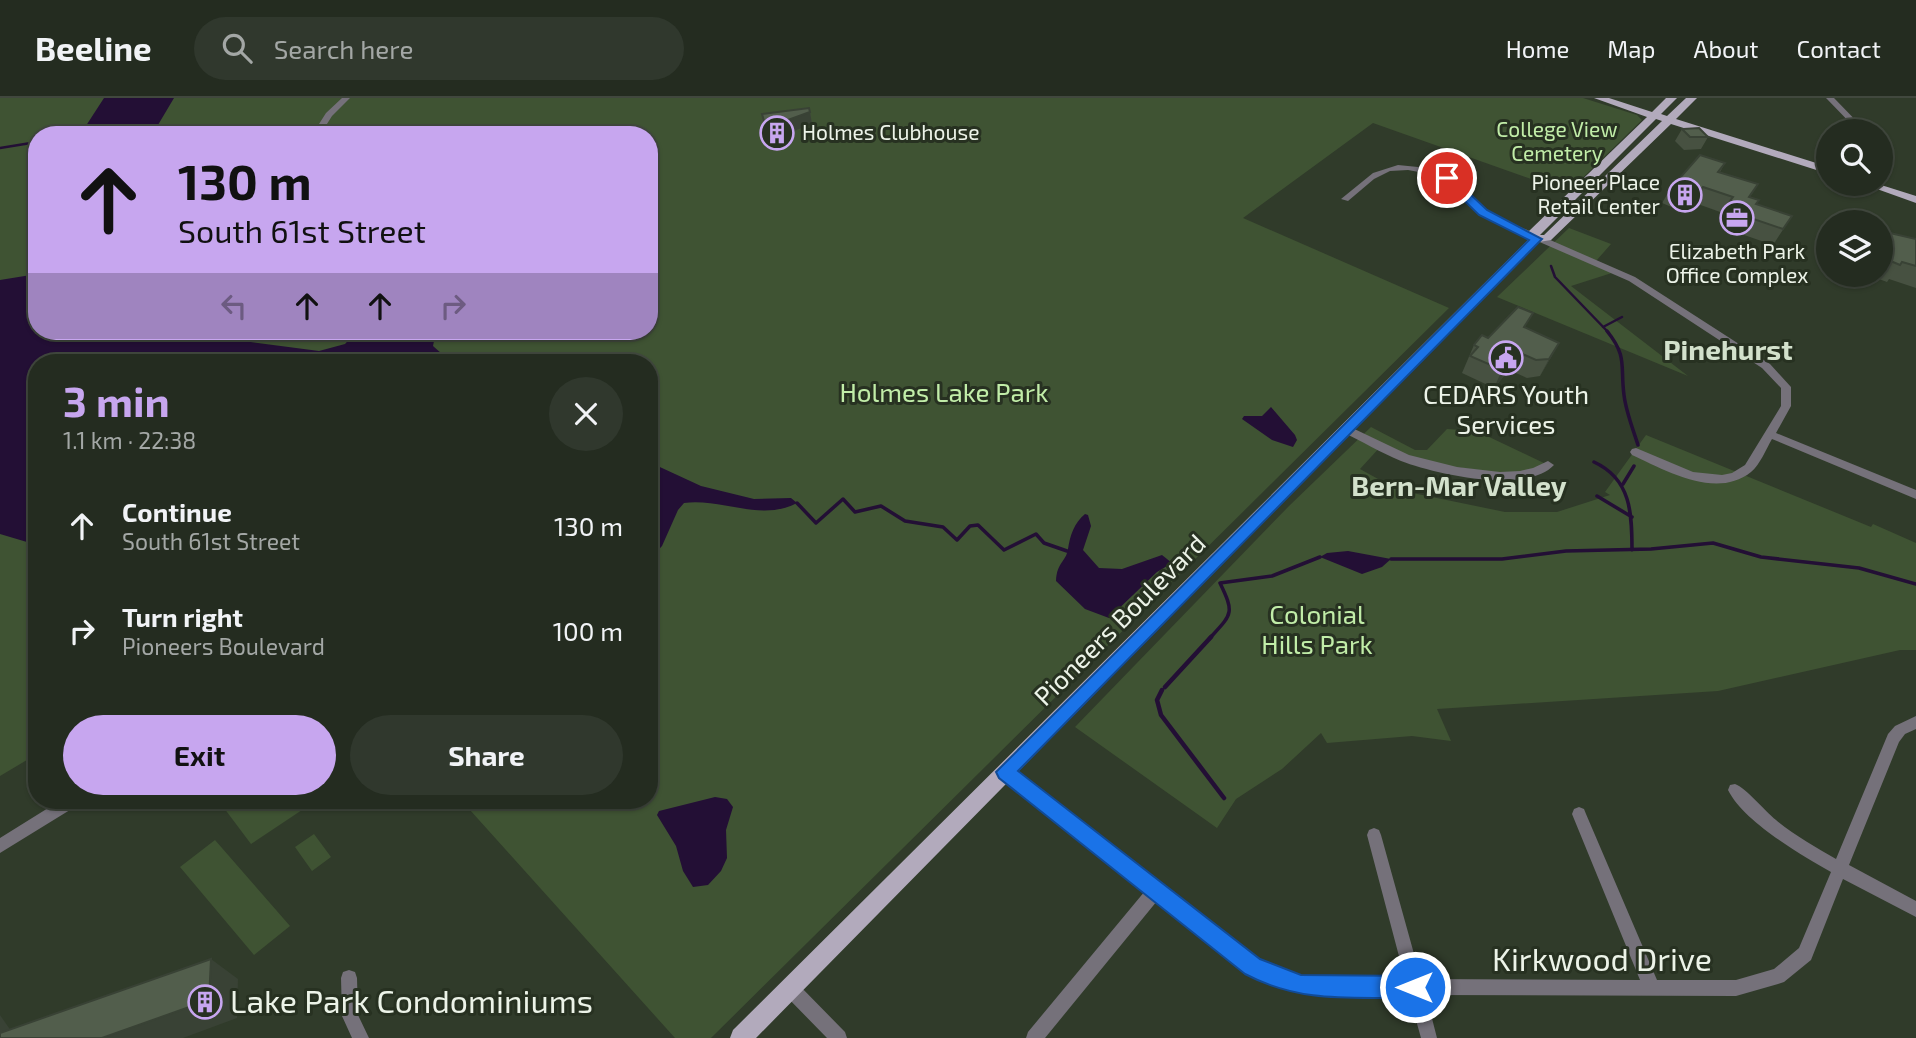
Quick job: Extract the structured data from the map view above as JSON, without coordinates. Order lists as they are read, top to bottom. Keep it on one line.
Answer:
{"streets":{"main road":["Pioneers Boulevard"],"street":["Kirkwood Drive"]},"crossings":[["Pioneers Boulevard","Kirkwood Drive"]],"districts":["Pinehurst","Bern-Mar Valley"],"parks":["College View Cemetery","Holmes Lake Park","Colonial Hills Park"],"places":{"building":["Holmes Clubhouse","Pioneer Place Retail Center","Lake Park Condominiums"],"office":["Elizabeth Park Office Complex"],"public building":["CEDARS Youth Services"]},"page":{"header":"Beeline","search":"Search here","nav":["Home","Map","About","Contact"],"turn":["130 m","South 61st Street"],"heading":["3 min","1.1 km · 22:38"],"list":[{"name":"Continue","note":"South 61st Street","value":"130 m"},{"name":"Turn right","note":"Pioneers Boulevard","value":"100 m"}],"buttons":["Exit","Share"]}}
